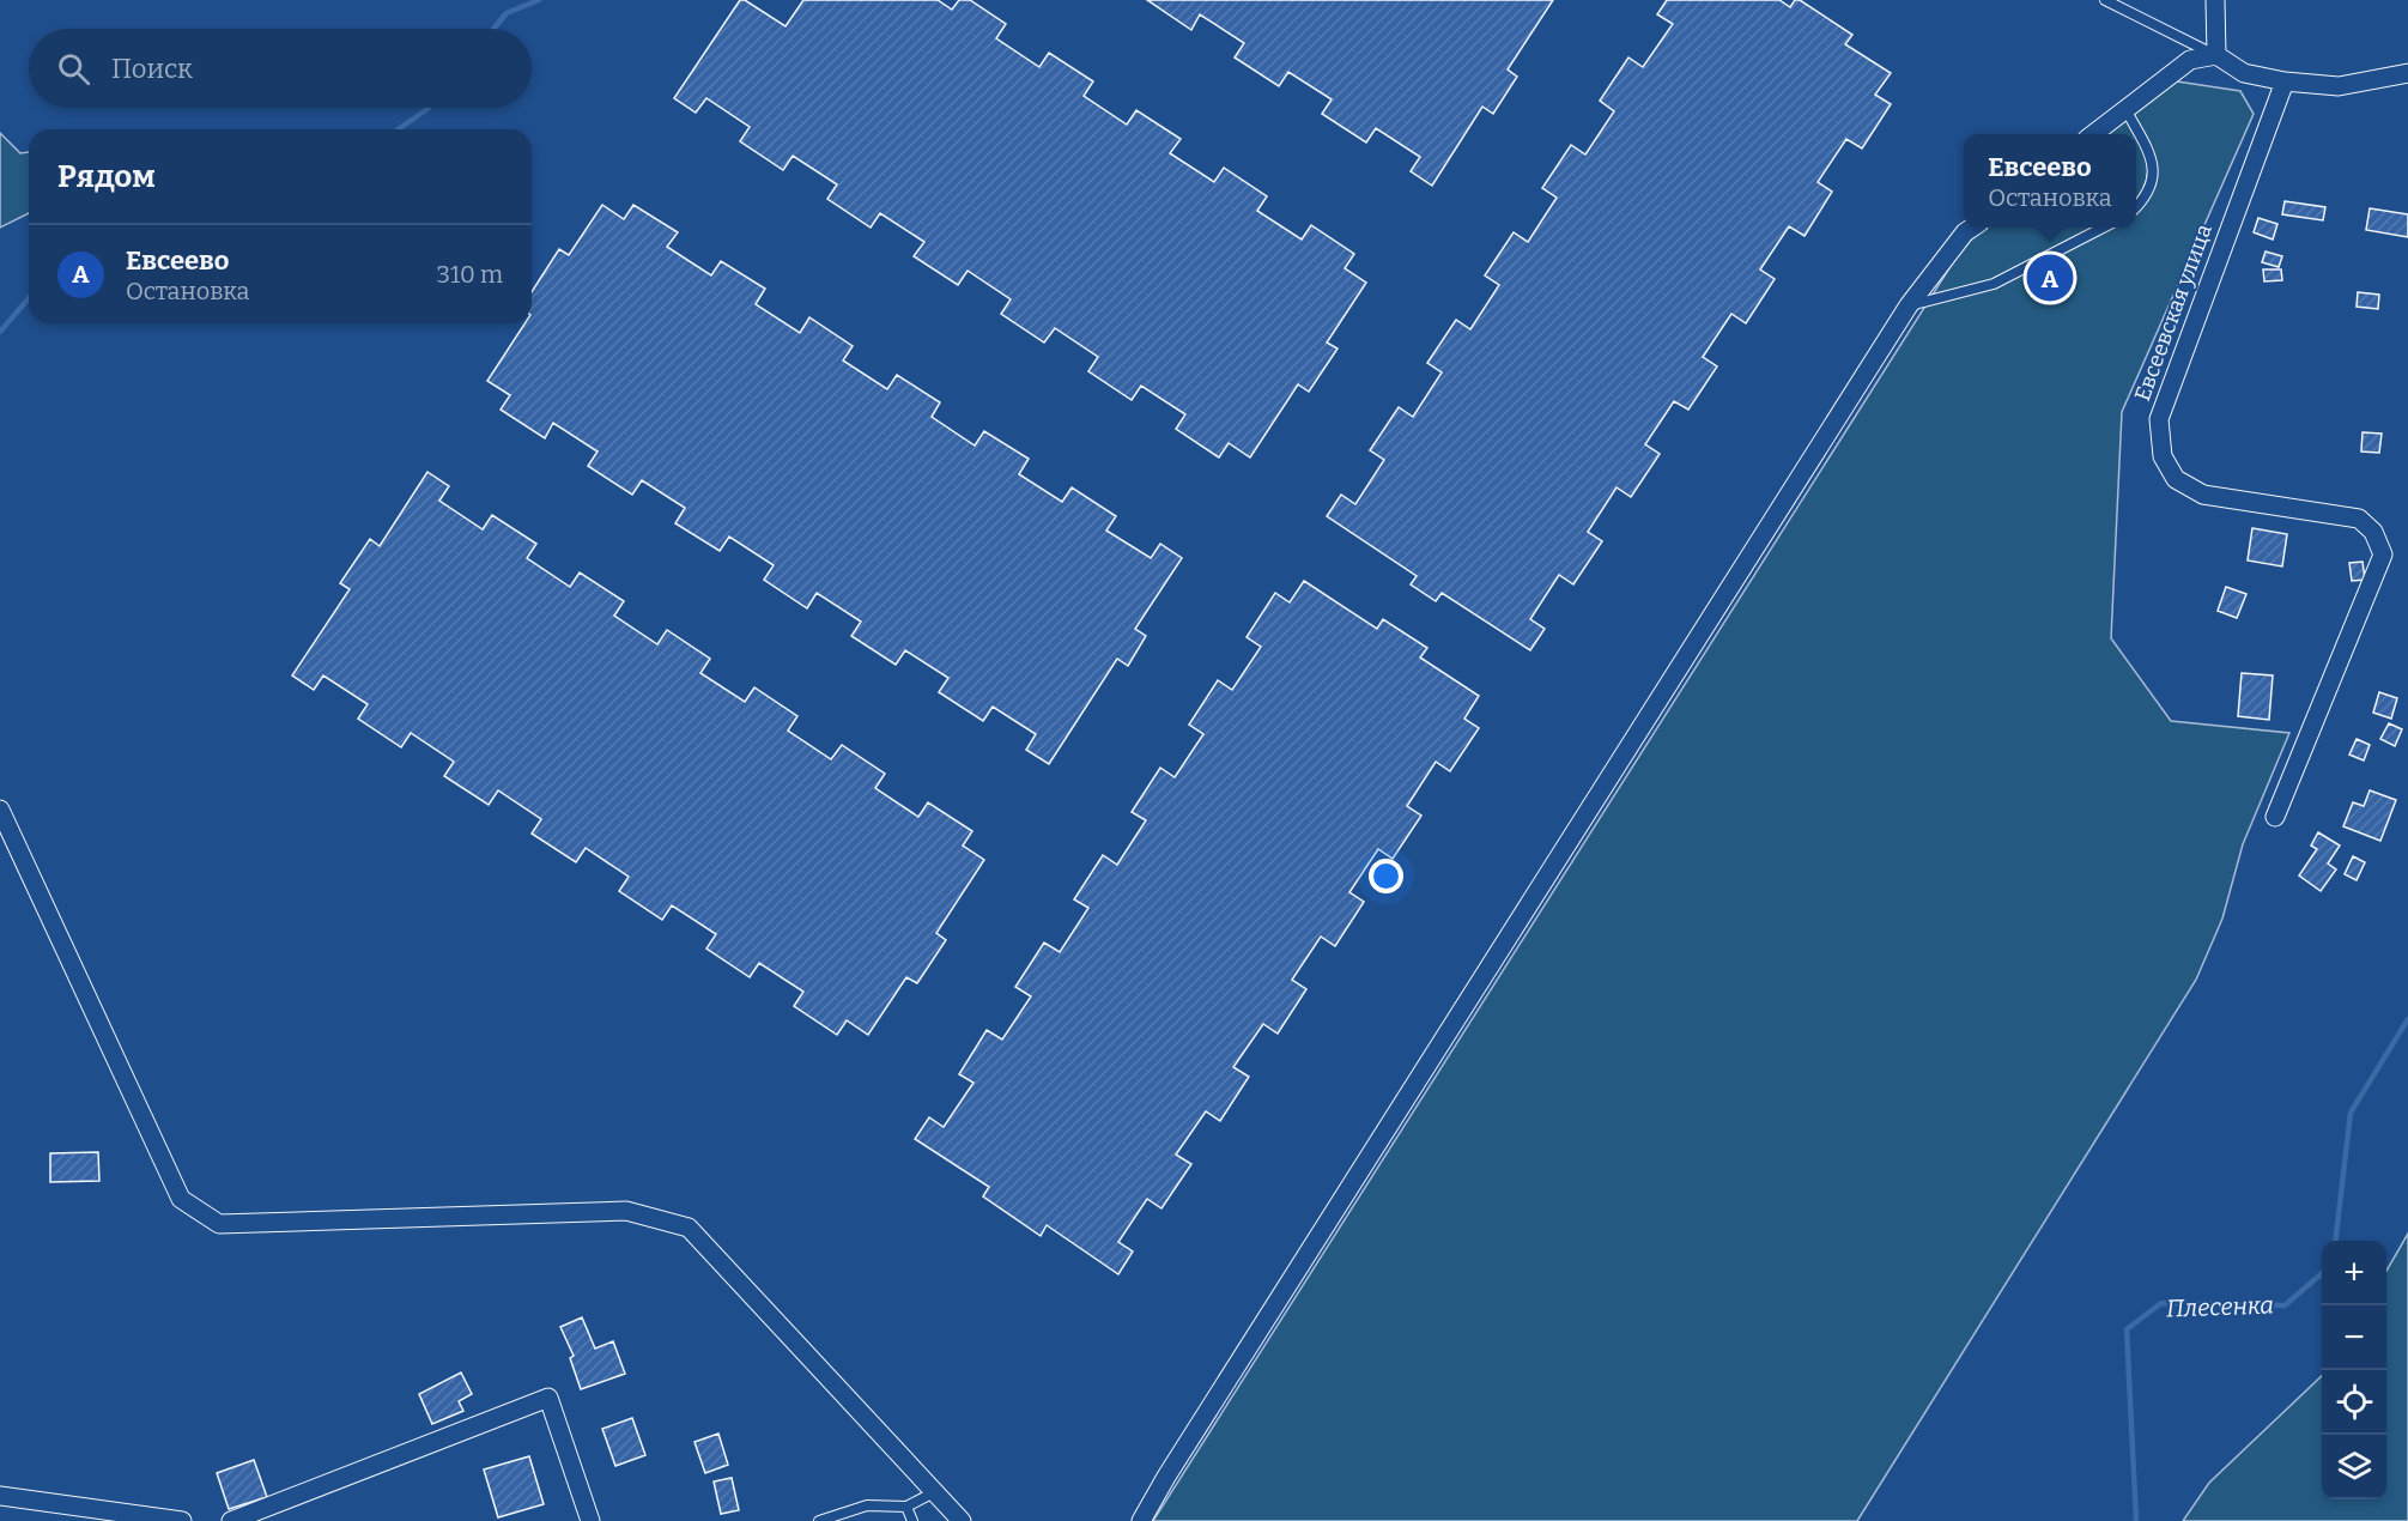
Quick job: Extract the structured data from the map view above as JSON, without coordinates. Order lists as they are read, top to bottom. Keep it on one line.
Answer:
{"streets":{"street":["Евсеевская улица"]},"water":["Плесенка"],"page":{"search":"Поиск","heading":"Рядом","popup":["Евсеево","Остановка"],"list":[{"mark":"A","name":"Евсеево","note":"Остановка","value":"310 m"}],"pins":"A","map_buttons":["+","−"]}}
